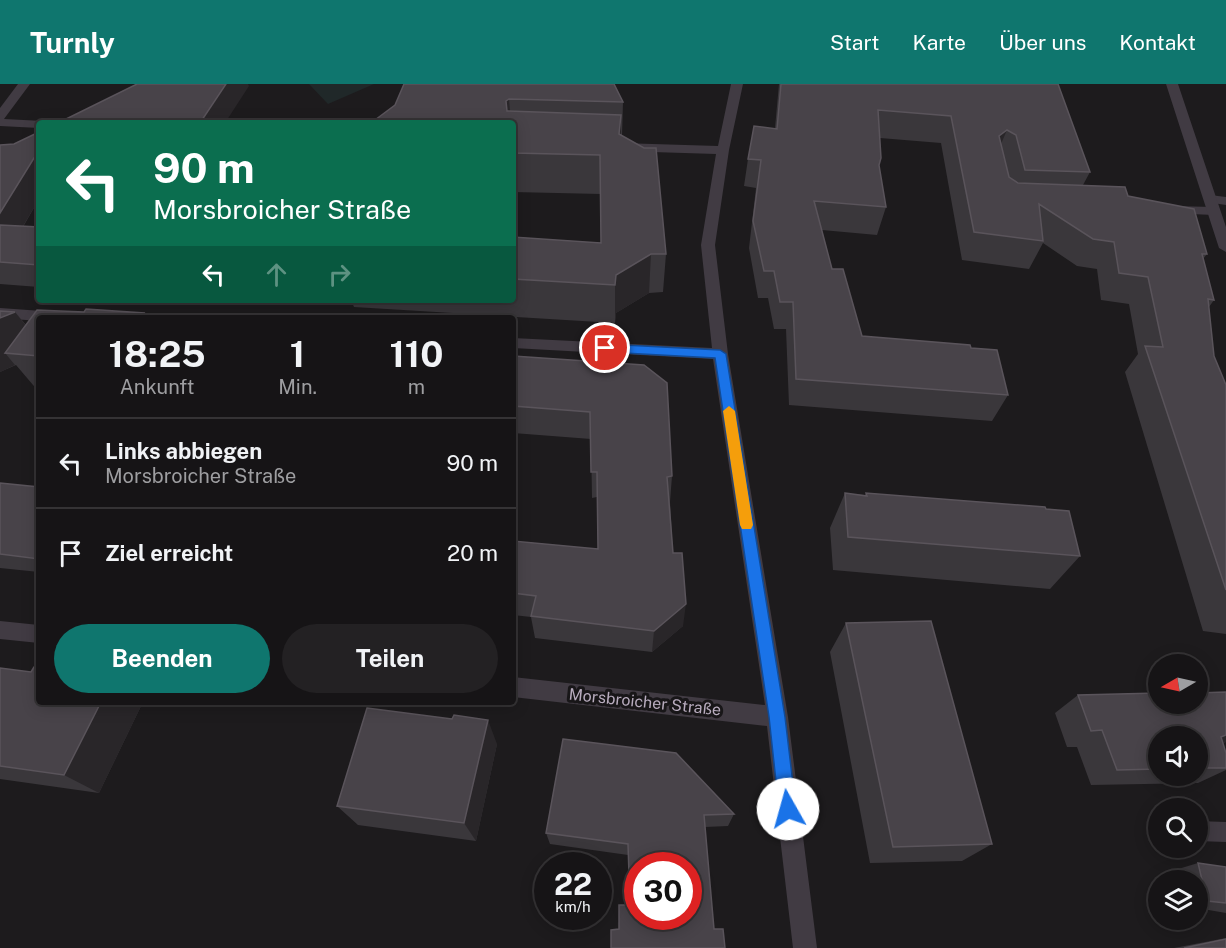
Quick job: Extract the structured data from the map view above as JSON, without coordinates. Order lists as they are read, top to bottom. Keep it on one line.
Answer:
{"streets":{"street":["Morsbroicher Straße"]},"north":"left","page":{"header":"Turnly","nav":["Start","Karte","Über uns","Kontakt"],"turn":["90 m","Morsbroicher Straße"],"eta":["18:25","Ankunft","1","Min.","110","m"],"list":[{"name":"Links abbiegen","note":"Morsbroicher Straße","value":"90 m"},{"name":"Ziel erreicht","value":"20 m"}],"buttons":["Beenden","Teilen"],"speed":"22 km/h","limit":"30"}}
